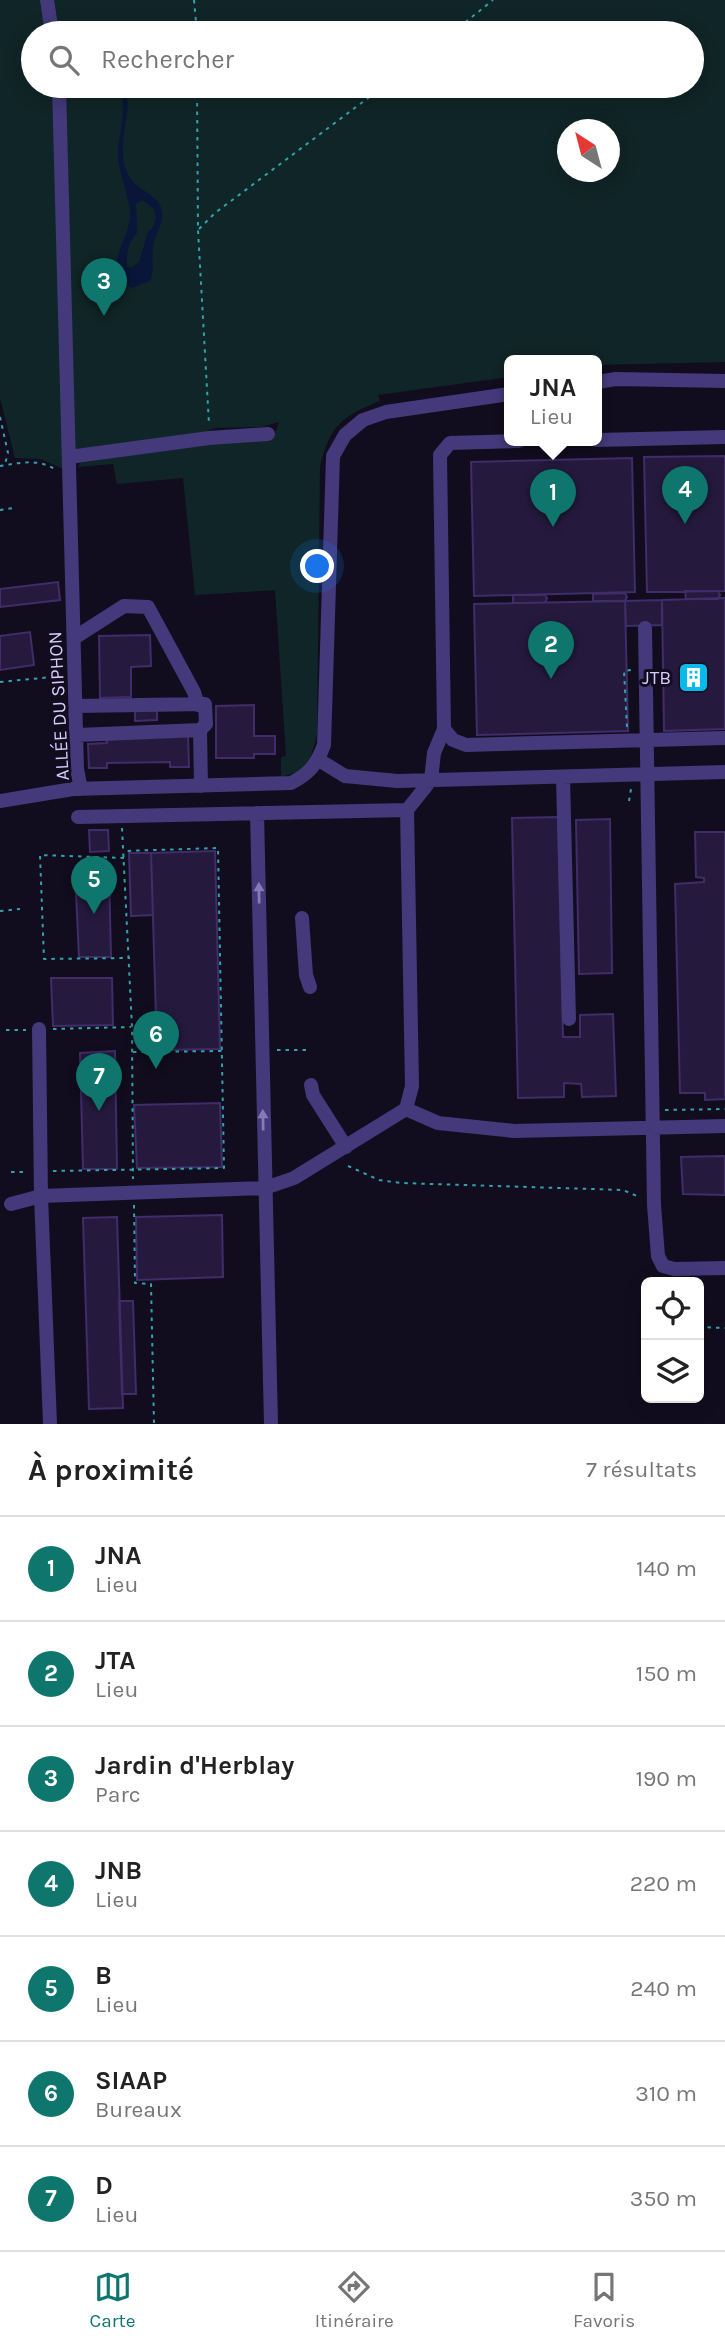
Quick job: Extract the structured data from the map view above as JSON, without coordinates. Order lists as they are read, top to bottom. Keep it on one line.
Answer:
{"streets":{"street":["ALLÉE DU SIPHON"]},"places":{"building":["JTB"]},"north":"top left","page":{"search":"Rechercher","pins":["3","4","1","2","5","6","7"],"popup":["JNA","Lieu"],"heading":["À proximité","7 résultats"],"list":[{"mark":"1","name":"JNA","note":"Lieu","value":"140 m"},{"mark":"2","name":"JTA","note":"Lieu","value":"150 m"},{"mark":"3","name":"Jardin d'Herblay","note":"Parc","value":"190 m"},{"mark":"4","name":"JNB","note":"Lieu","value":"220 m"},{"mark":"5","name":"B","note":"Lieu","value":"240 m"},{"mark":"6","name":"SIAAP","note":"Bureaux","value":"310 m"},{"mark":"7","name":"D","note":"Lieu","value":"350 m"}],"nav":["Carte","Itinéraire","Favoris"]}}
